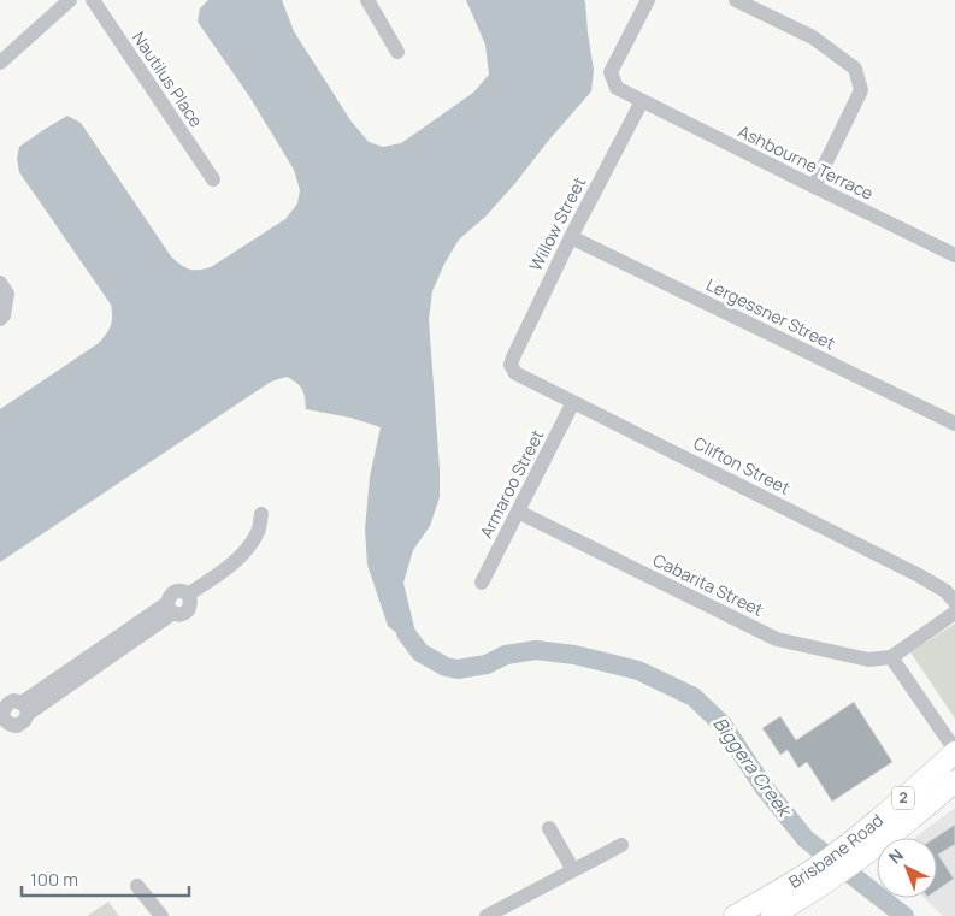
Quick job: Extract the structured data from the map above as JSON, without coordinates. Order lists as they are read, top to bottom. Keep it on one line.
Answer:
{"streets":{"highway":["2","Brisbane Road"],"street":["Nautilus Place","Ashbourne Terrace","Willow Street","Lergessner Street","Clifton Street","Armaroo Street","Cabarita Street"]},"crossings":[["Ashbourne Terrace","Willow Street"],["Willow Street","Lergessner Street"],["Willow Street","Clifton Street"],["Clifton Street","Armaroo Street"],["Armaroo Street","Cabarita Street"]],"water":["Biggera Creek"],"scale_bar":"100 m","north":"top left"}
